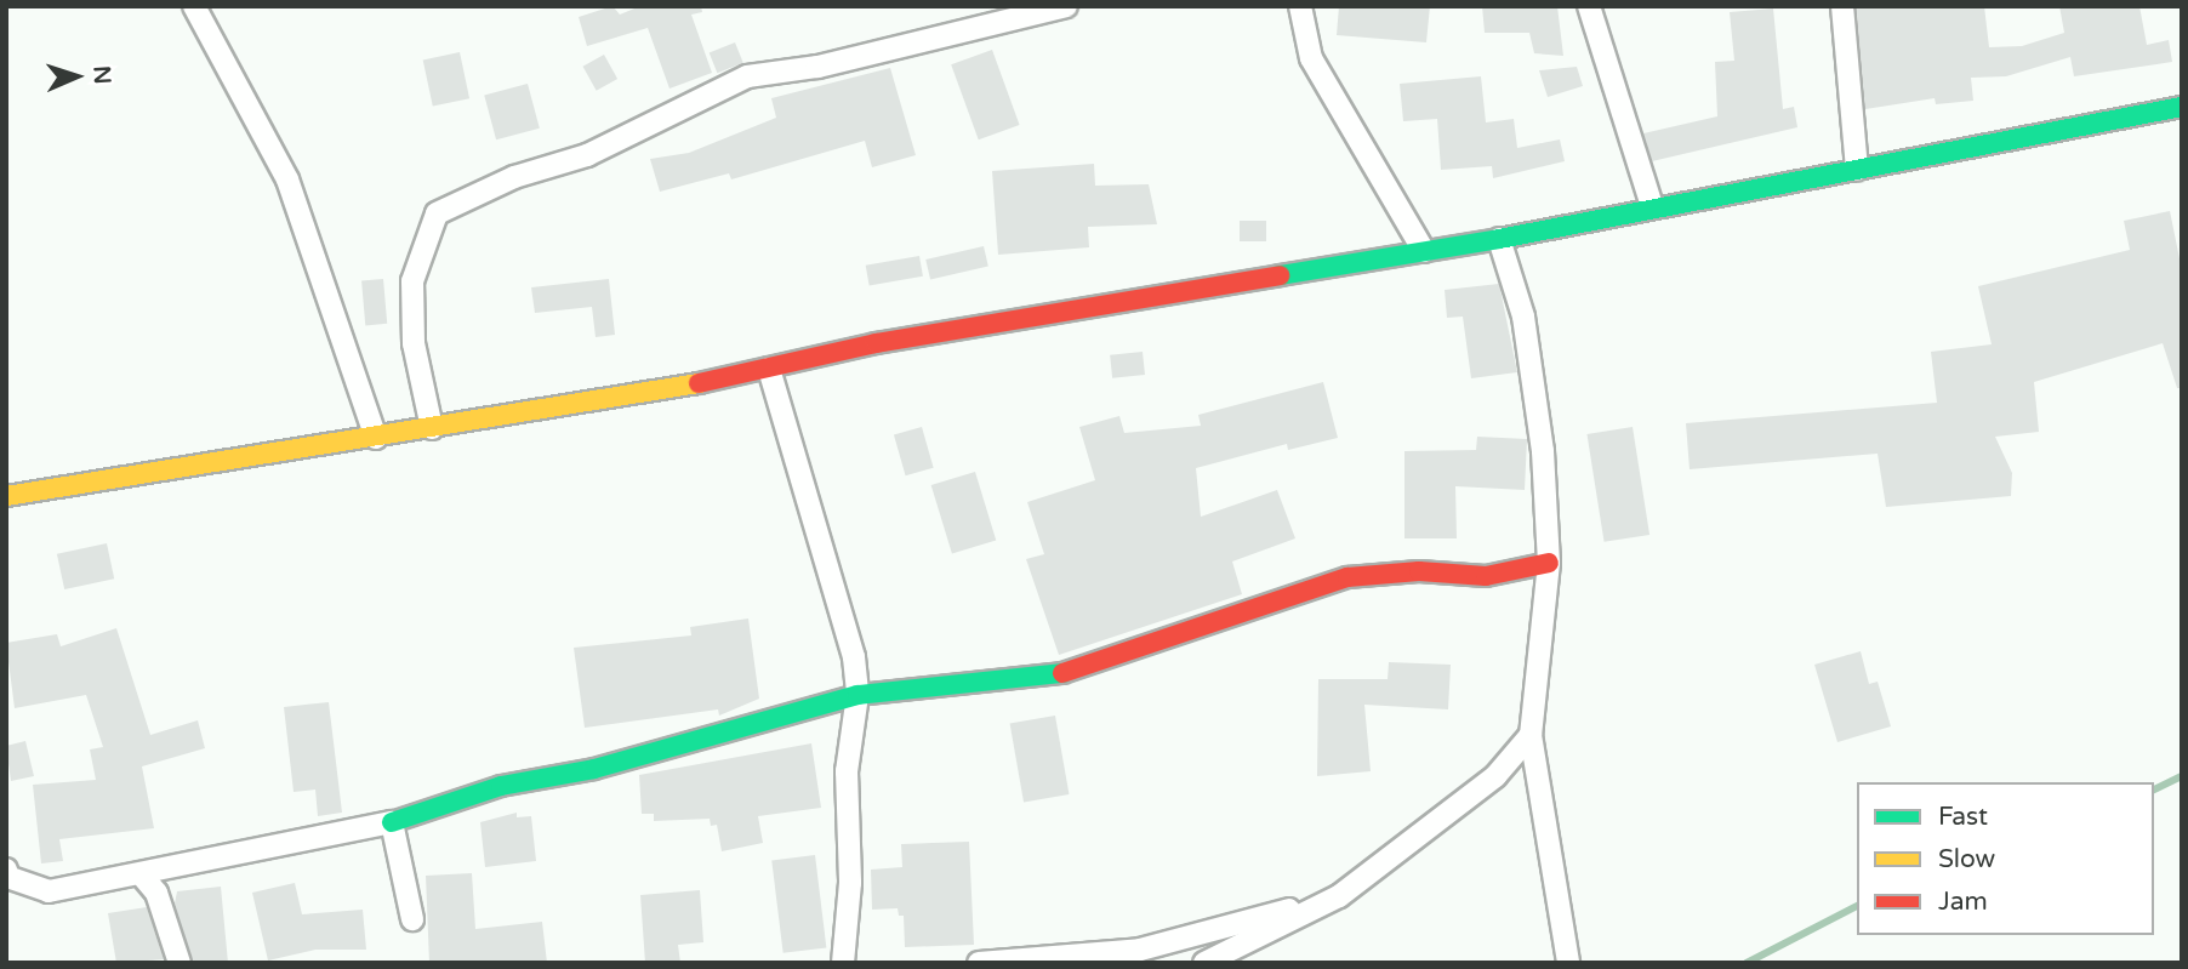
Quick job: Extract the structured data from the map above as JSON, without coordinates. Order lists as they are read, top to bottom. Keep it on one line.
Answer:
{"legend":["Fast","Slow","Jam"],"north":"right"}
